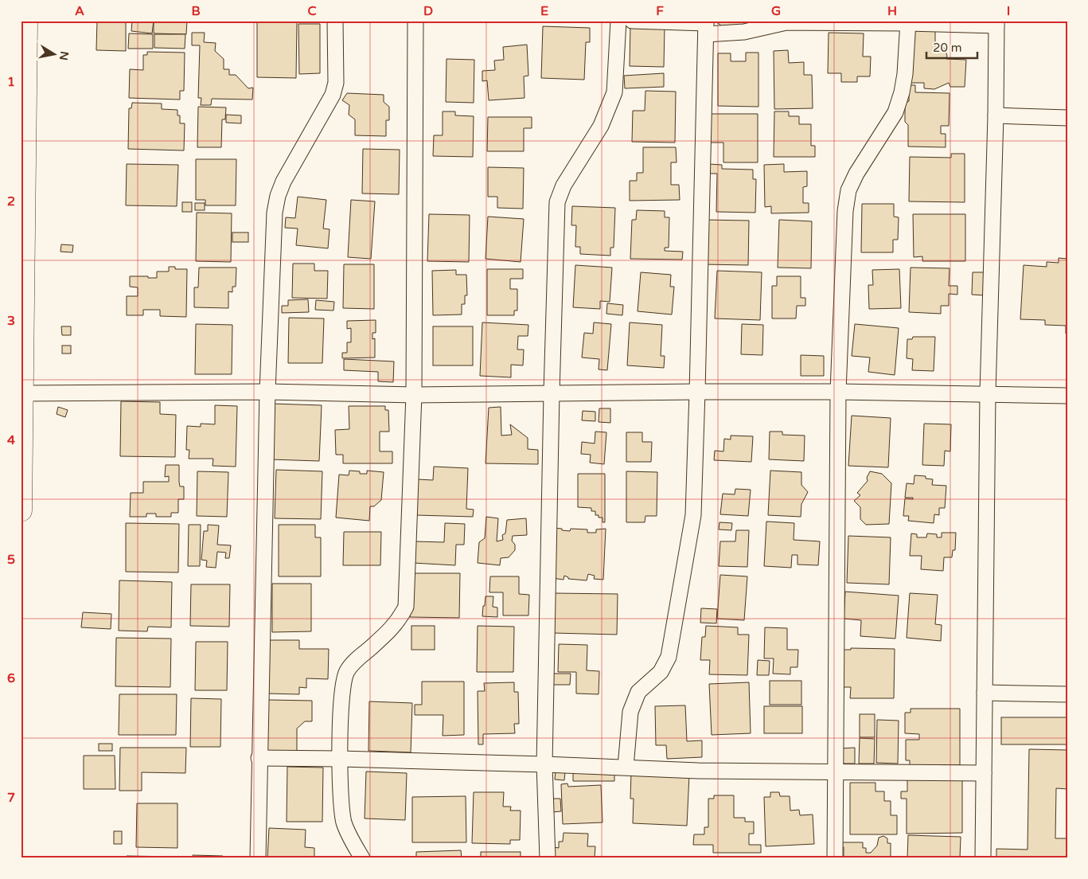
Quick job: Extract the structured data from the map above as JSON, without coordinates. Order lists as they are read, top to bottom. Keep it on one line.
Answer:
{"scale_bar":"20 m","north":"right","grid":{"columns":["A","B","C","D","E","F","G","H","I"],"rows":["1","2","3","4","5","6","7"]}}
